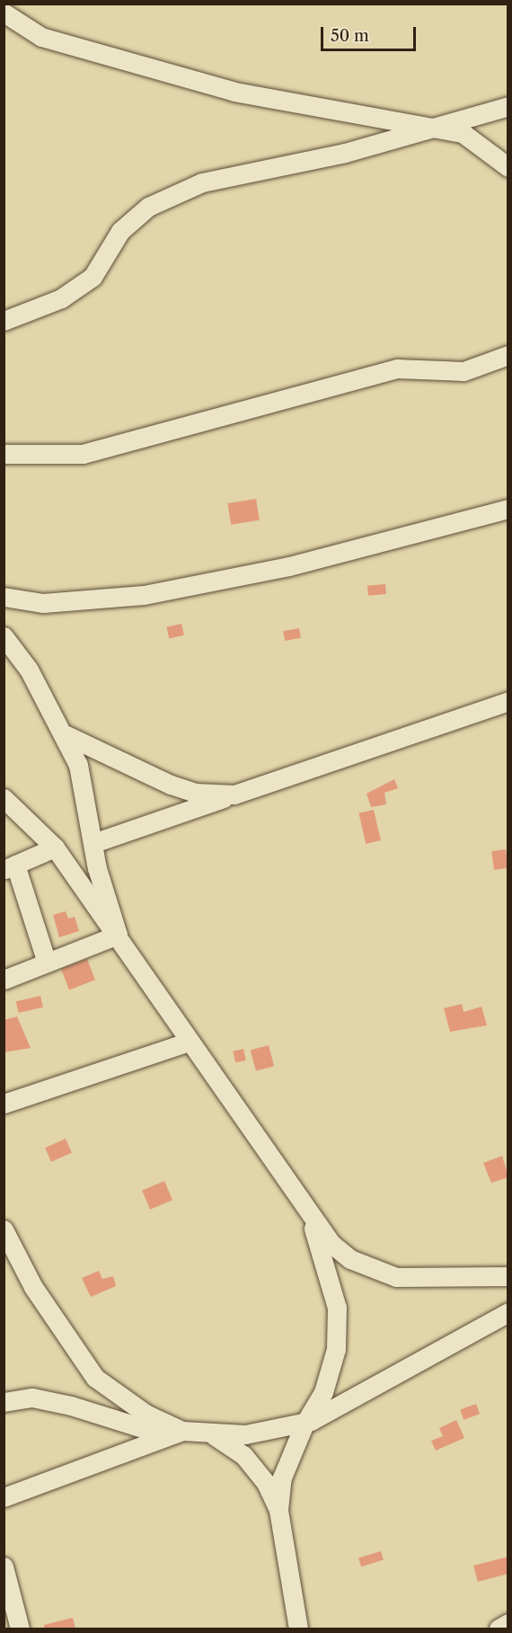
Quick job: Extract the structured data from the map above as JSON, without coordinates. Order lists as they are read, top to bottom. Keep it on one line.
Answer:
{"scale_bar":"50 m"}
